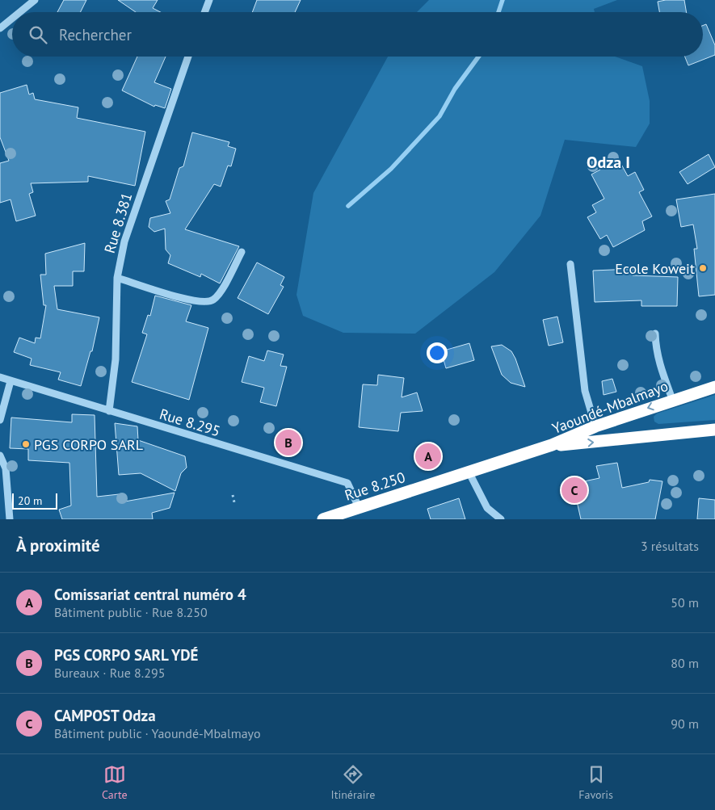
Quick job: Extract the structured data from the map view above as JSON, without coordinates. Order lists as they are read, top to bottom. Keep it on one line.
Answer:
{"streets":{"highway":["Yaoundé-Mbalmayo","Rue 8.250"],"street":["Rue 8.381","Rue 8.295"]},"crossings":[["Rue 8.381","Rue 8.295"],["Yaoundé-Mbalmayo","Rue 8.250"],["Rue 8.295","Rue 8.250"]],"districts":["Odza I"],"places":["Ecole Koweit","PGS CORPO SARL"],"scale_bar":"20 m","page":{"search":"Rechercher","pins":["B","A","C"],"scale":"20 m","heading":["À proximité","3 résultats"],"list":[{"mark":"A","name":"Comissariat central numéro 4","note":"Bâtiment public · Rue 8.250","value":"50 m"},{"mark":"B","name":"PGS CORPO SARL YDÉ","note":"Bureaux · Rue 8.295","value":"80 m"},{"mark":"C","name":"CAMPOST Odza","note":"Bâtiment public · Yaoundé-Mbalmayo","value":"90 m"}],"nav":["Carte","Itinéraire","Favoris"]}}
